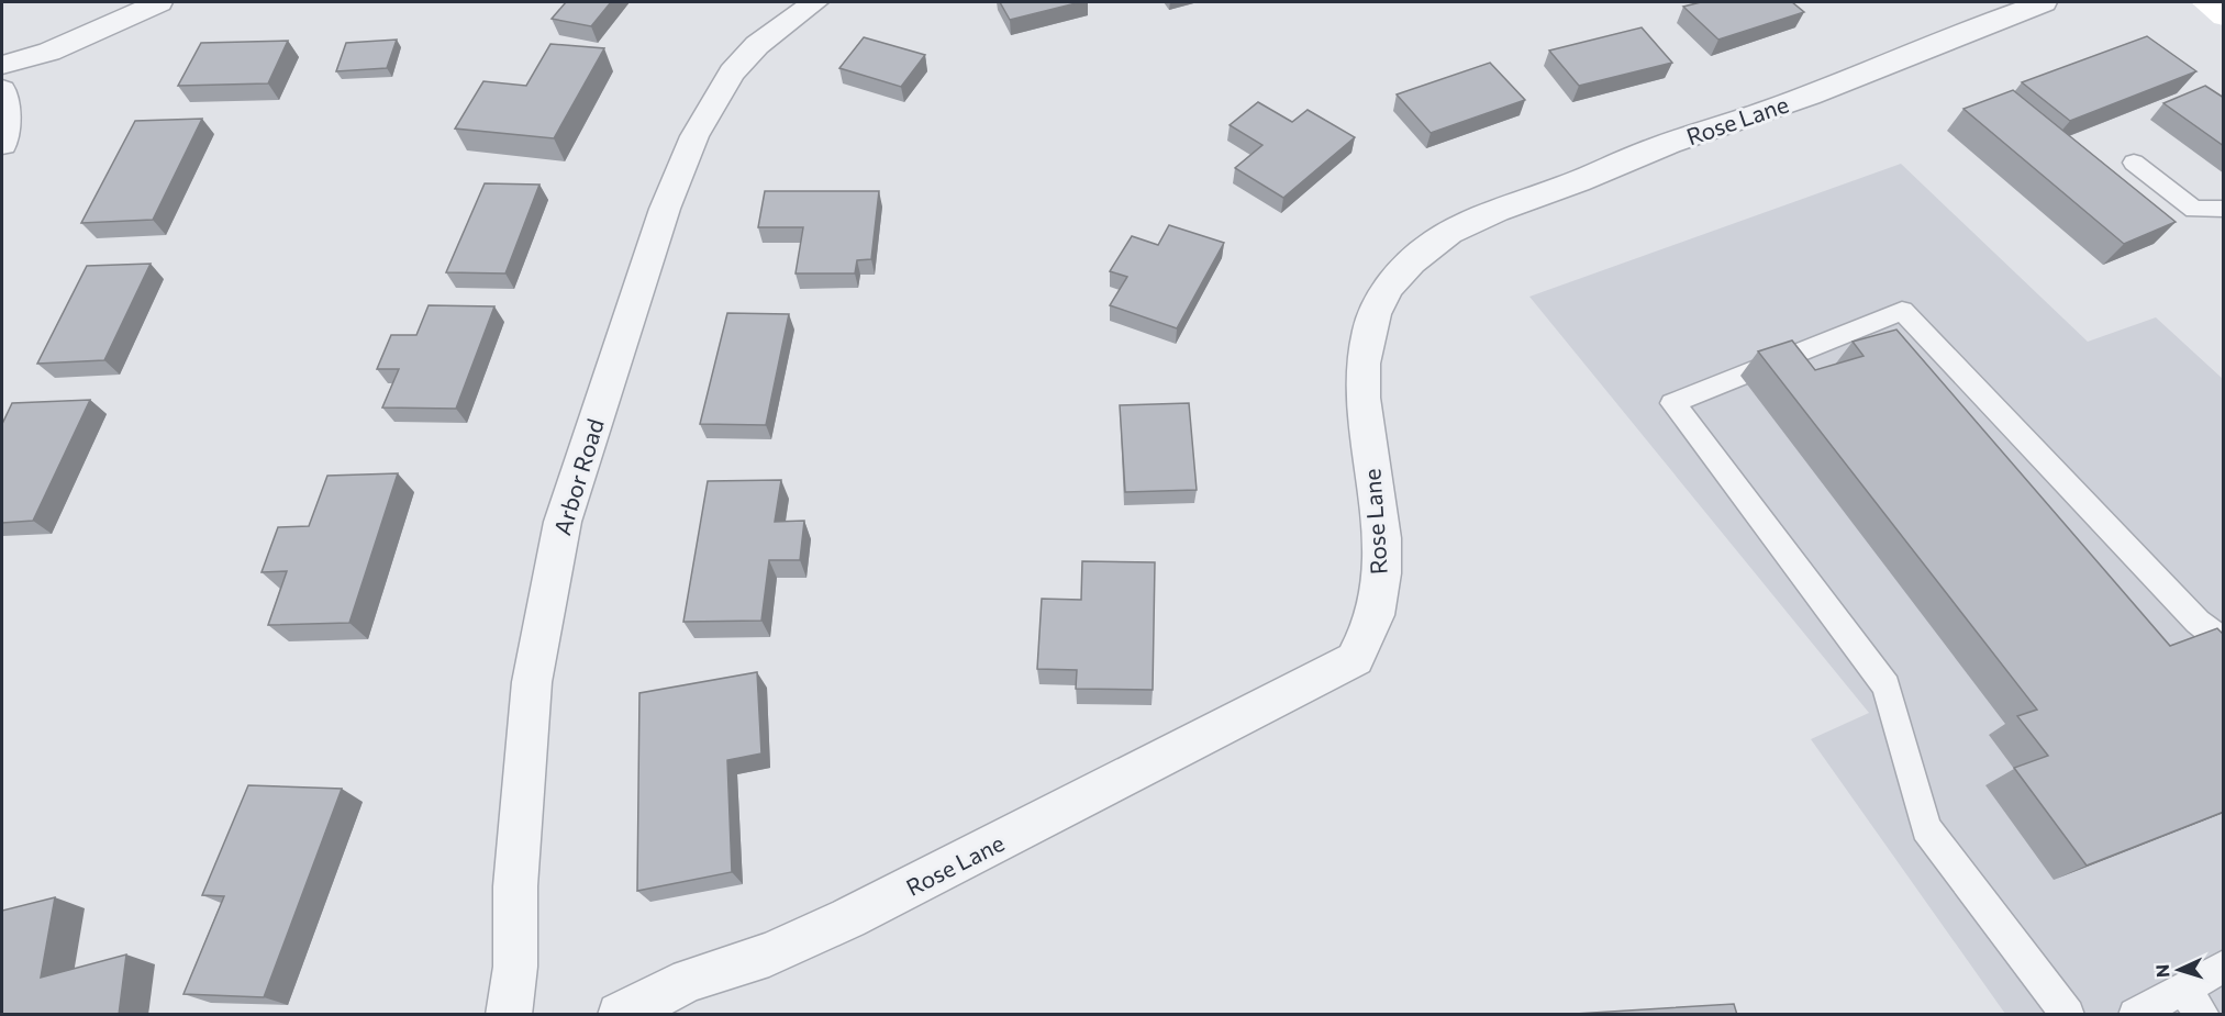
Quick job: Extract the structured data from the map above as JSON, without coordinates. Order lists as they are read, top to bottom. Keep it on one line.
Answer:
{"streets":{"street":["Rose Lane","Arbor Road"]},"north":"left"}
